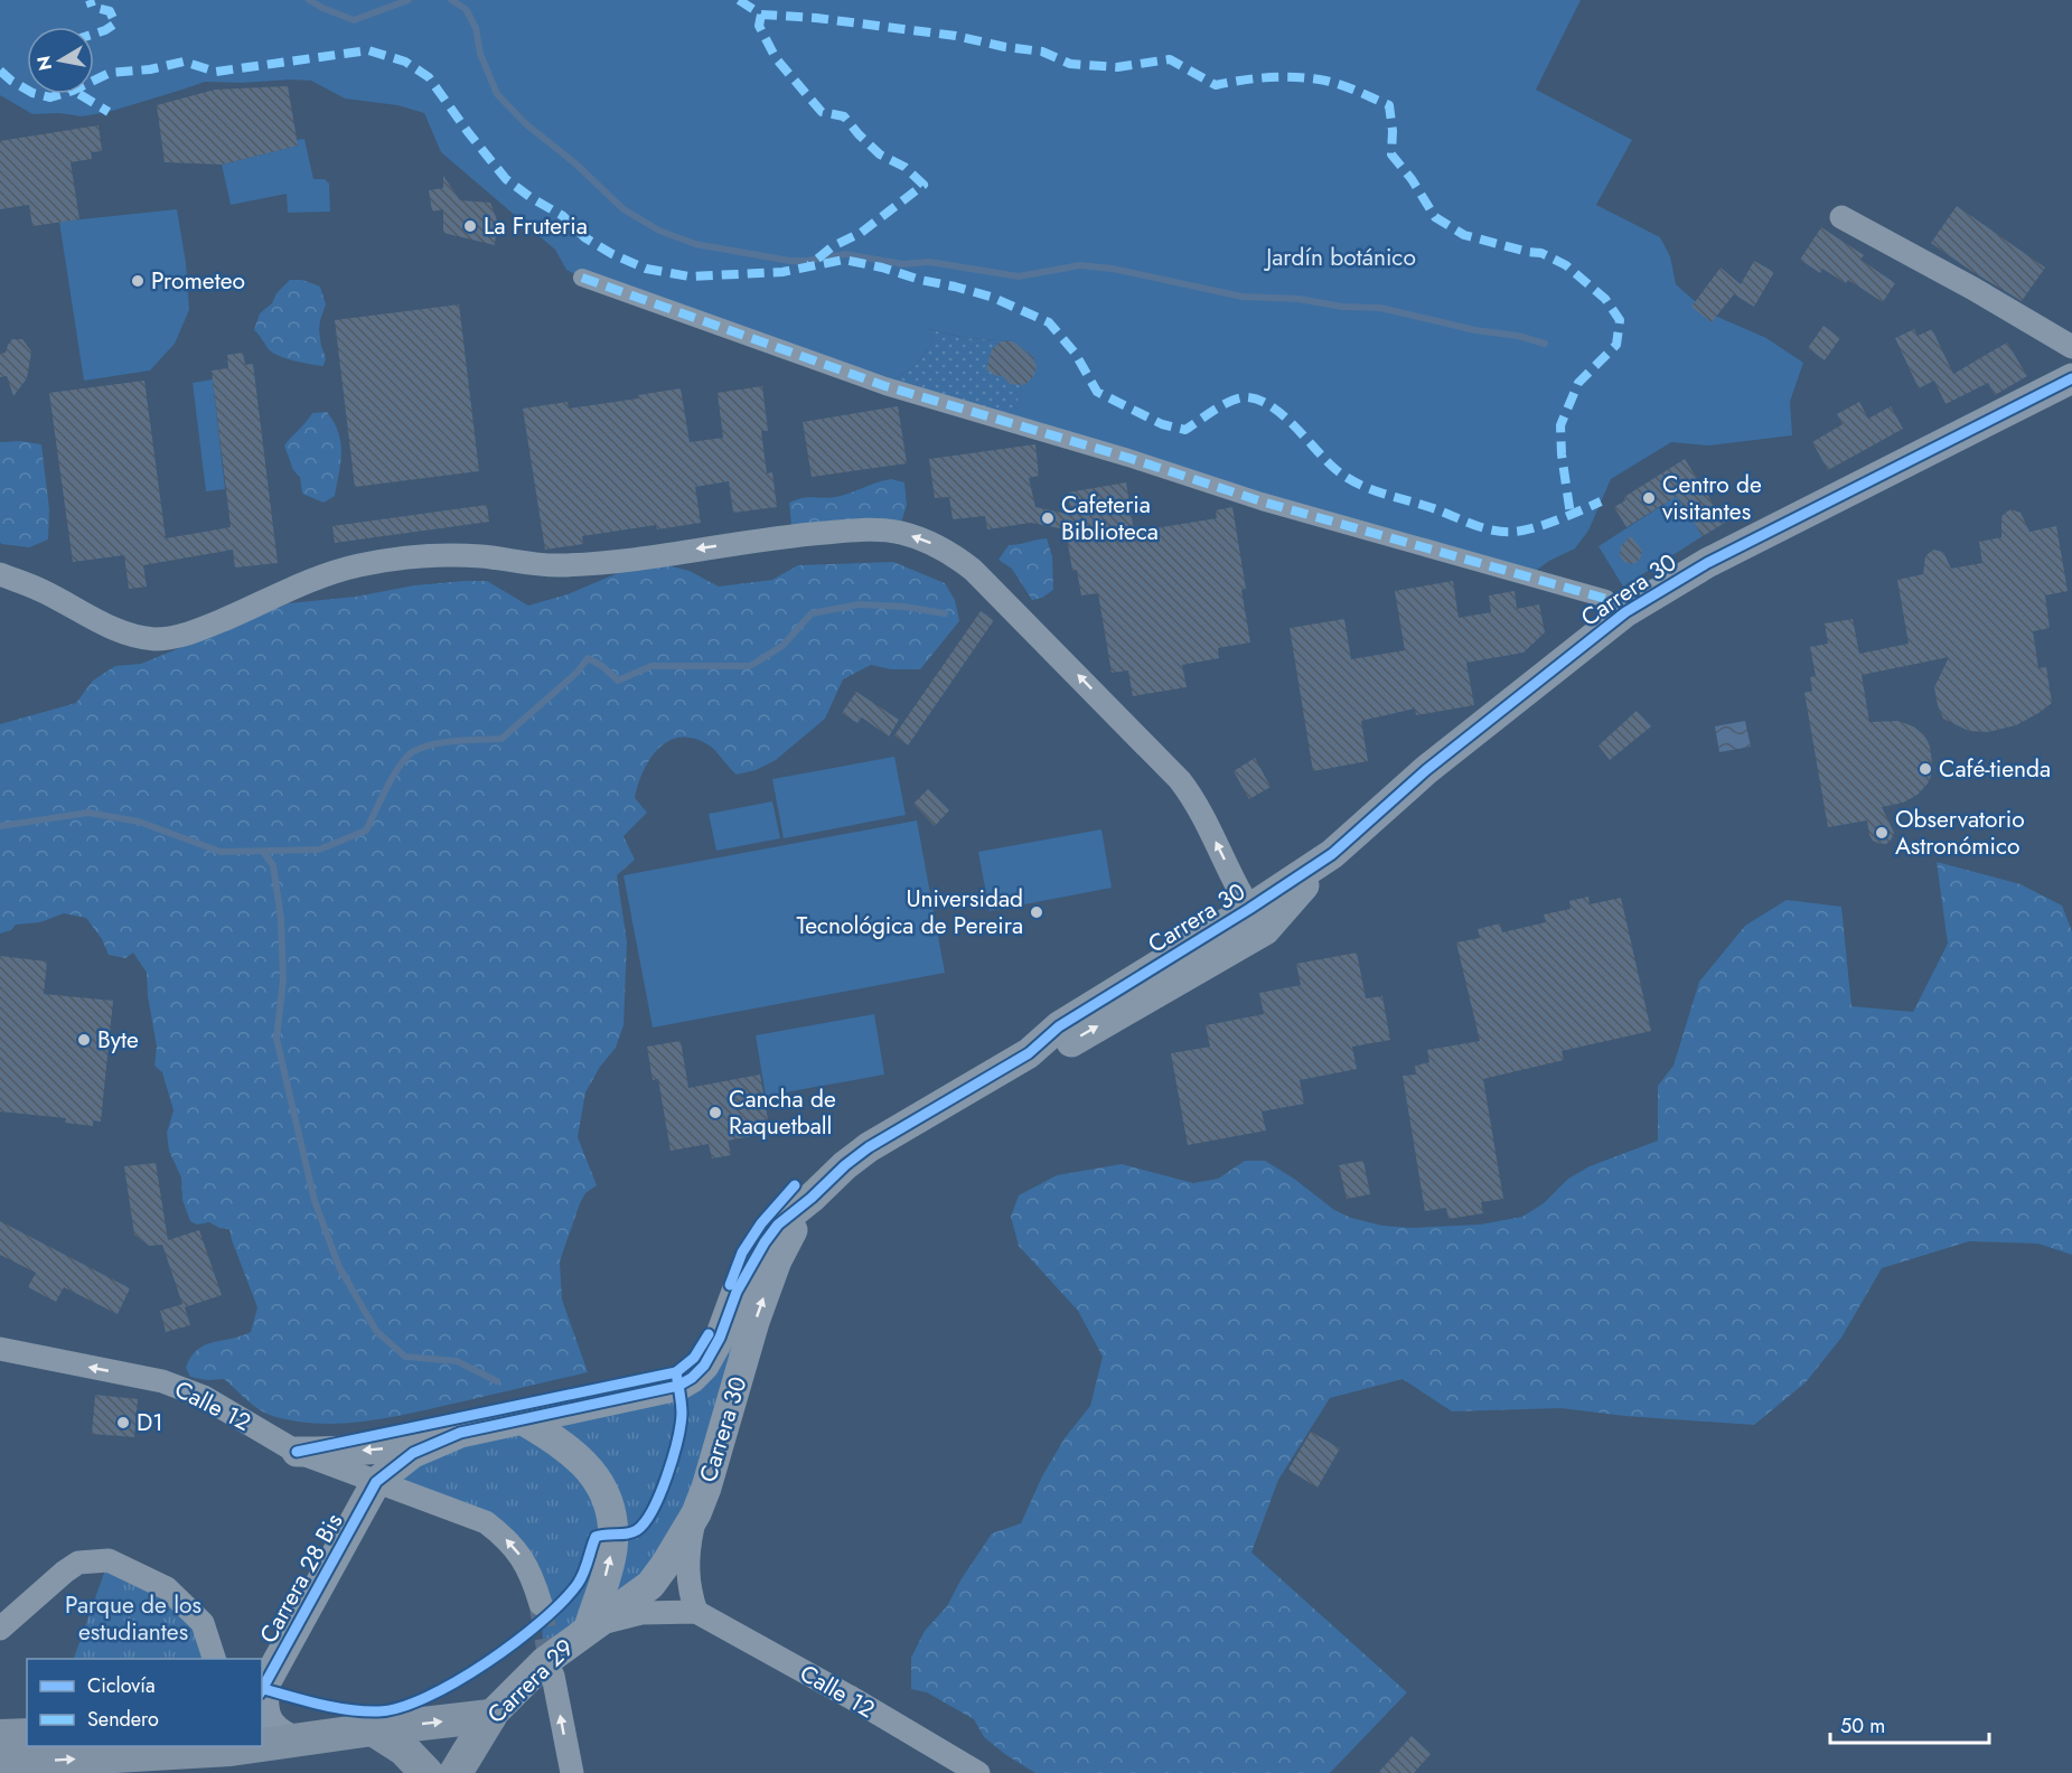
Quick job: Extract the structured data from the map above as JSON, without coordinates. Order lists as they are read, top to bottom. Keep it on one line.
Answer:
{"streets":{"main road":["Carrera 29"],"street":["Carrera 30","Calle 12","Carrera 28 Bis"]},"crossings":[["Carrera 30","Calle 12"],["Carrera 30","Carrera 28 Bis"],["Carrera 30","Carrera 29"],["Calle 12","Carrera 28 Bis"],["Calle 12","Carrera 29"],["Carrera 28 Bis","Carrera 29"]],"one_way":["Calle 12","Carrera 29"],"parks":["Jardín botánico","Parque de los estudiantes"],"places":["La Fruteria","Prometeo","Centro de visitantes","Cafeteria Biblioteca","Café-tienda","Observatorio Astronómico","Universidad Tecnológica de Pereira","Byte","Cancha de Raquetball","D1"],"legend":["Ciclovía","Sendero"],"scale_bar":"50 m","north":"left"}
